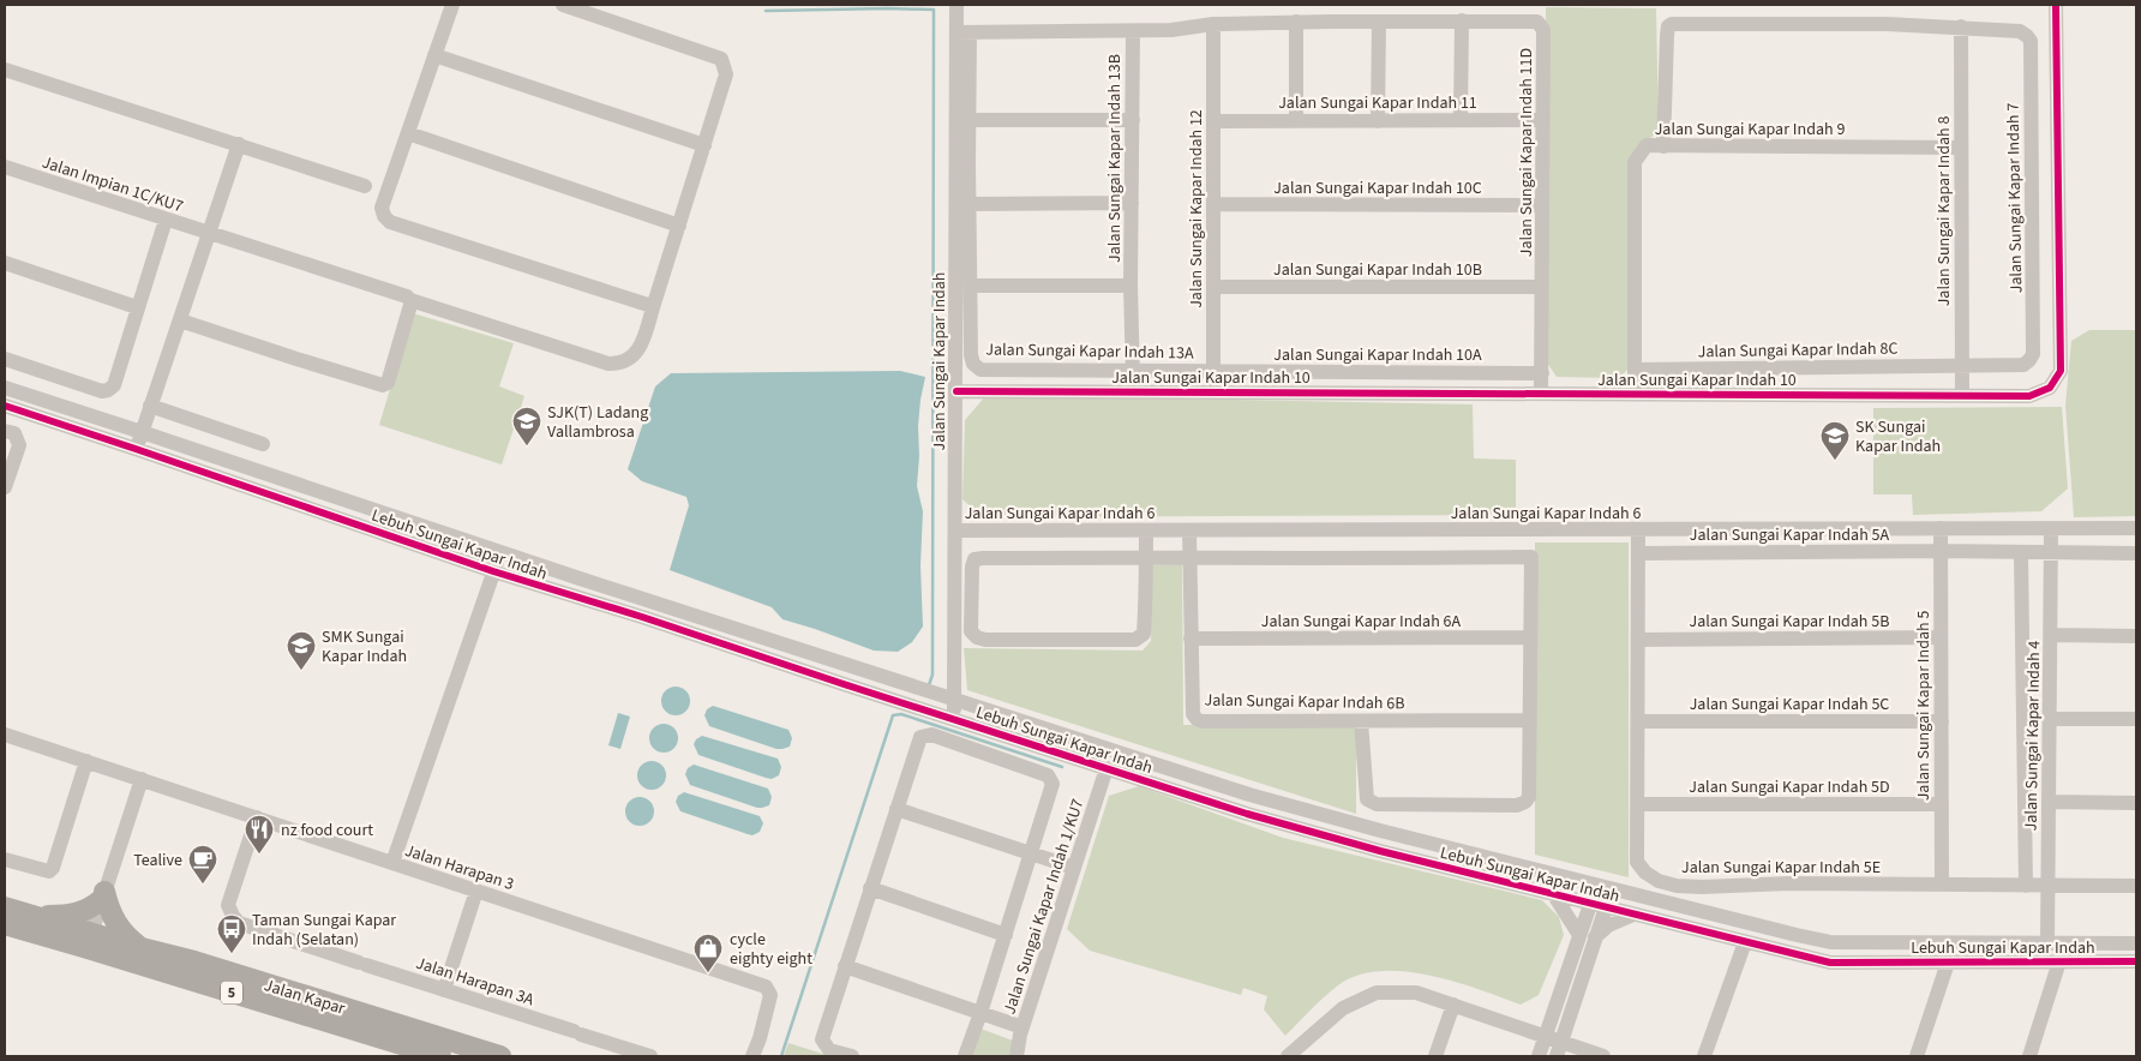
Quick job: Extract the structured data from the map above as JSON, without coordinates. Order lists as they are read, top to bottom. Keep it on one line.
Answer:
{"streets":{"highway":["5","Jalan Kapar"],"street":["Jalan Sungai Kapar Indah 11","Jalan Sungai Kapar Indah 9","Jalan Sungai Kapar Indah 11D","Jalan Sungai Kapar Indah 13B","Jalan Impian 1C/KU7","Jalan Sungai Kapar Indah 10C","Jalan Sungai Kapar Indah 7","Jalan Sungai Kapar Indah 12","Jalan Sungai Kapar Indah 8","Jalan Sungai Kapar Indah 10B","Jalan Sungai Kapar Indah 8C","Jalan Sungai Kapar Indah 13A","Jalan Sungai Kapar Indah 10A","Jalan Sungai Kapar Indah","Jalan Sungai Kapar Indah 10","Jalan Sungai Kapar Indah 6","Jalan Sungai Kapar Indah 5A","Lebuh Sungai Kapar Indah","Jalan Sungai Kapar Indah 6A","Jalan Sungai Kapar Indah 5B","Jalan Sungai Kapar Indah 6B","Jalan Sungai Kapar Indah 5C","Jalan Sungai Kapar Indah 5","Jalan Sungai Kapar Indah 4","Jalan Sungai Kapar Indah 5D","Jalan Harapan 3","Jalan Sungai Kapar Indah 5E","Jalan Sungai Kapar Indah 1/KU7","Jalan Harapan 3A"]},"crossings":[["Jalan Sungai Kapar Indah 11","Jalan Sungai Kapar Indah 11D"],["Jalan Sungai Kapar Indah 11","Jalan Sungai Kapar Indah 12"],["Jalan Sungai Kapar Indah 9","Jalan Sungai Kapar Indah 8"],["Jalan Sungai Kapar Indah 9","Jalan Sungai Kapar Indah 8C"],["Jalan Sungai Kapar Indah 9","Jalan Sungai Kapar Indah 10"],["Jalan Sungai Kapar Indah 11D","Jalan Sungai Kapar Indah 13B"],["Jalan Sungai Kapar Indah 11D","Jalan Sungai Kapar Indah 10C"],["Jalan Sungai Kapar Indah 11D","Jalan Sungai Kapar Indah 12"],["Jalan Sungai Kapar Indah 11D","Jalan Sungai Kapar Indah 10B"],["Jalan Sungai Kapar Indah 11D","Jalan Sungai Kapar Indah 13A"],["Jalan Sungai Kapar Indah 11D","Jalan Sungai Kapar Indah 10A"],["Jalan Sungai Kapar Indah 11D","Jalan Sungai Kapar Indah"],["Jalan Sungai Kapar Indah 11D","Jalan Sungai Kapar Indah 10"],["Jalan Sungai Kapar Indah 13B","Jalan Sungai Kapar Indah 13A"],["Jalan Sungai Kapar Indah 13B","Jalan Sungai Kapar Indah 10"],["Jalan Sungai Kapar Indah 10C","Jalan Sungai Kapar Indah 12"],["Jalan Sungai Kapar Indah 7","Jalan Sungai Kapar Indah 8"],["Jalan Sungai Kapar Indah 7","Jalan Sungai Kapar Indah 8C"],["Jalan Sungai Kapar Indah 12","Jalan Sungai Kapar Indah 10B"],["Jalan Sungai Kapar Indah 12","Jalan Sungai Kapar Indah 13A"],["Jalan Sungai Kapar Indah 12","Jalan Sungai Kapar Indah 10A"],["Jalan Sungai Kapar Indah 12","Jalan Sungai Kapar Indah 10"],["Jalan Sungai Kapar Indah 8","Jalan Sungai Kapar Indah 8C"],["Jalan Sungai Kapar Indah 8","Jalan Sungai Kapar Indah 10"],["Jalan Sungai Kapar Indah 13A","Jalan Sungai Kapar Indah 10A"],["Jalan Sungai Kapar Indah 13A","Jalan Sungai Kapar Indah"],["Jalan Sungai Kapar Indah","Jalan Sungai Kapar Indah 10"],["Jalan Sungai Kapar Indah","Jalan Sungai Kapar Indah 6"],["Jalan Sungai Kapar Indah","Lebuh Sungai Kapar Indah"],["Jalan Sungai Kapar Indah 6","Jalan Sungai Kapar Indah 6B"],["Jalan Sungai Kapar Indah 6","Jalan Sungai Kapar Indah 5"],["Jalan Sungai Kapar Indah 6","Jalan Sungai Kapar Indah 4"],["Jalan Sungai Kapar Indah 6","Jalan Sungai Kapar Indah 5E"],["Jalan Sungai Kapar Indah 5A","Jalan Sungai Kapar Indah 5"],["Jalan Sungai Kapar Indah 5A","Jalan Sungai Kapar Indah 4"],["Jalan Sungai Kapar Indah 5A","Jalan Sungai Kapar Indah 5E"],["Lebuh Sungai Kapar Indah","Jalan Sungai Kapar Indah 4"],["Lebuh Sungai Kapar Indah","Jalan Sungai Kapar Indah 1/KU7"],["Jalan Sungai Kapar Indah 6A","Jalan Sungai Kapar Indah 6B"],["Jalan Sungai Kapar Indah 5B","Jalan Sungai Kapar Indah 5"],["Jalan Sungai Kapar Indah 5B","Jalan Sungai Kapar Indah 5E"],["Jalan Sungai Kapar Indah 5C","Jalan Sungai Kapar Indah 5"],["Jalan Sungai Kapar Indah 5C","Jalan Sungai Kapar Indah 5E"],["Jalan Sungai Kapar Indah 5","Jalan Sungai Kapar Indah 5D"],["Jalan Sungai Kapar Indah 5","Jalan Sungai Kapar Indah 5E"],["Jalan Sungai Kapar Indah 4","Jalan Sungai Kapar Indah 5E"],["Jalan Sungai Kapar Indah 5D","Jalan Sungai Kapar Indah 5E"],["Jalan Harapan 3","Jalan Harapan 3A"]],"places":{"school or university":["SJK(T) Ladang Vallambrosa","SK Sungai Kapar Indah","SMK Sungai Kapar Indah"],"restaurant":["nz food court"],"cafe":["Tealive"],"bus stop":["Taman Sungai Kapar Indah (Selatan)"],"shop":["cycle eighty eight"]}}
